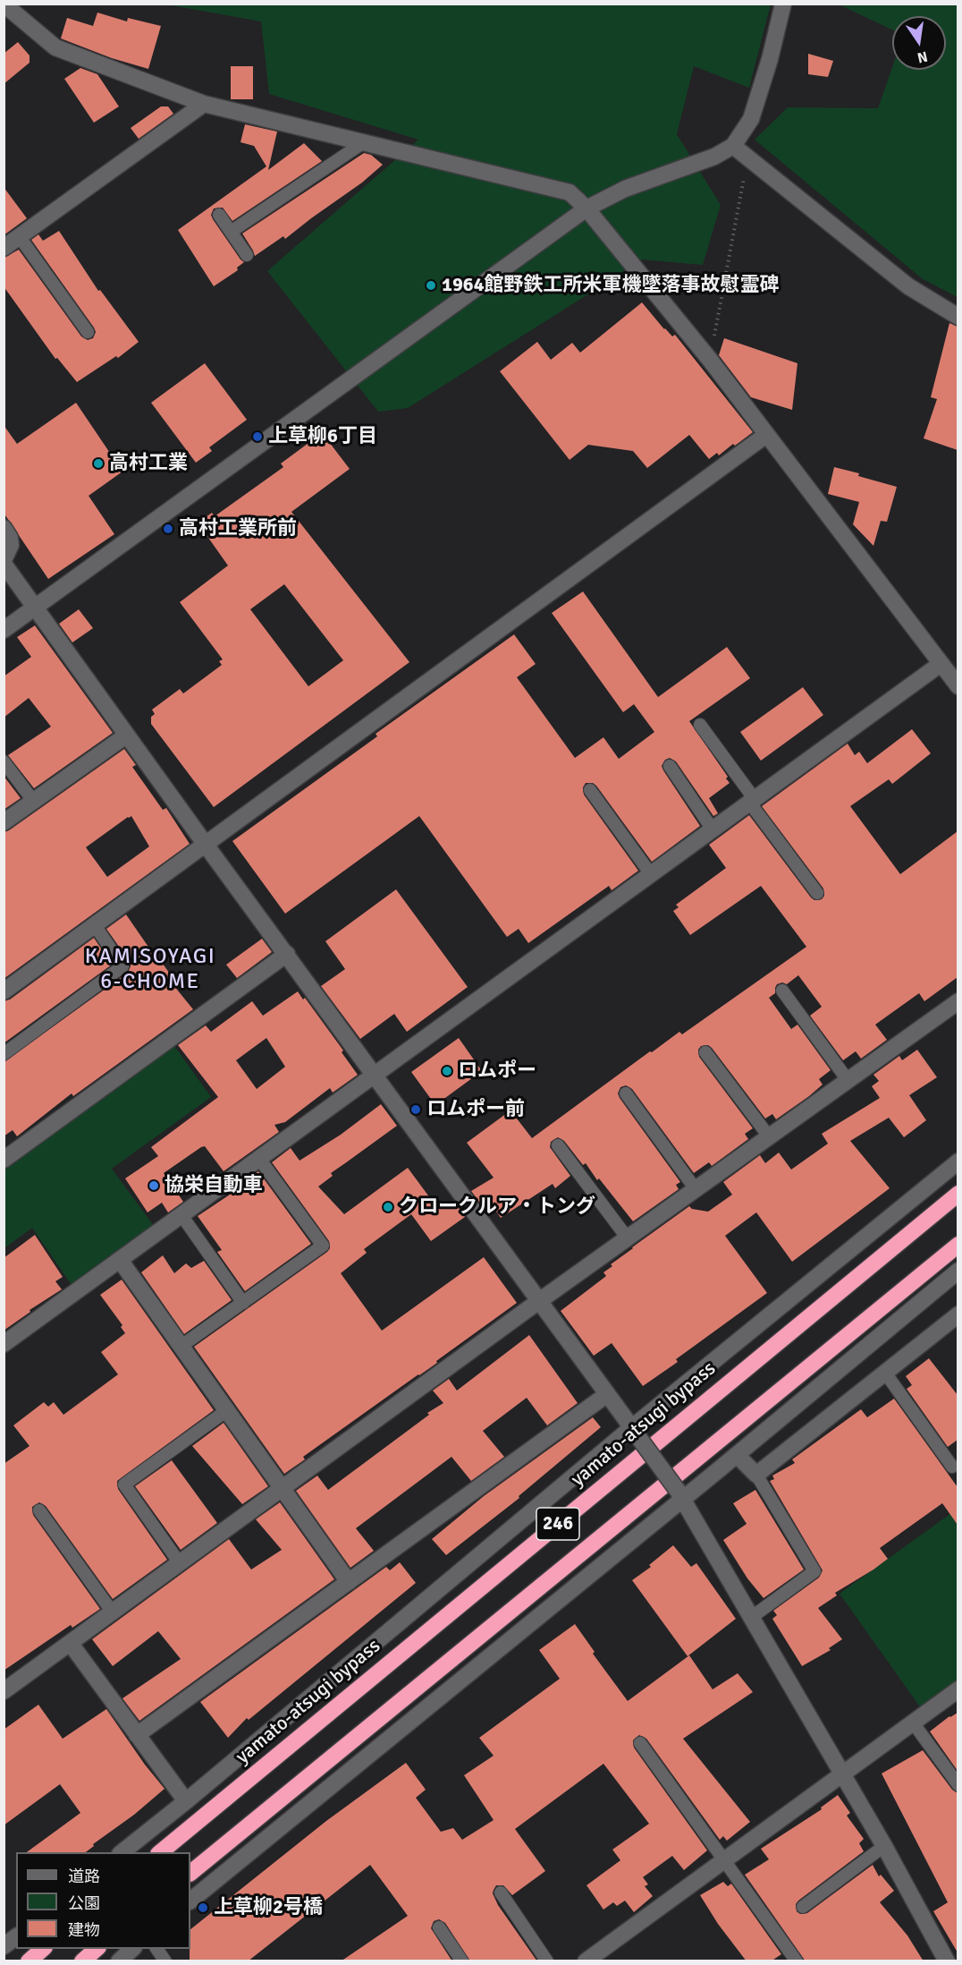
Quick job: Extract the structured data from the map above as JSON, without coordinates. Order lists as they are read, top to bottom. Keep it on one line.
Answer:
{"streets":{"highway":["yamato-atsugi bypass","246"]},"districts":["KAMISOYAGI 6-CHOME"],"places":["1964館野鉄工所米軍機墜落事故慰霊碑","上草柳6丁目","高村工業","高村工業所前","ロムポー","ロムポー前","協栄自動車","クロークルア・トング","上草柳2号橋"],"legend":["道路","公園","建物"],"north":"bottom"}
